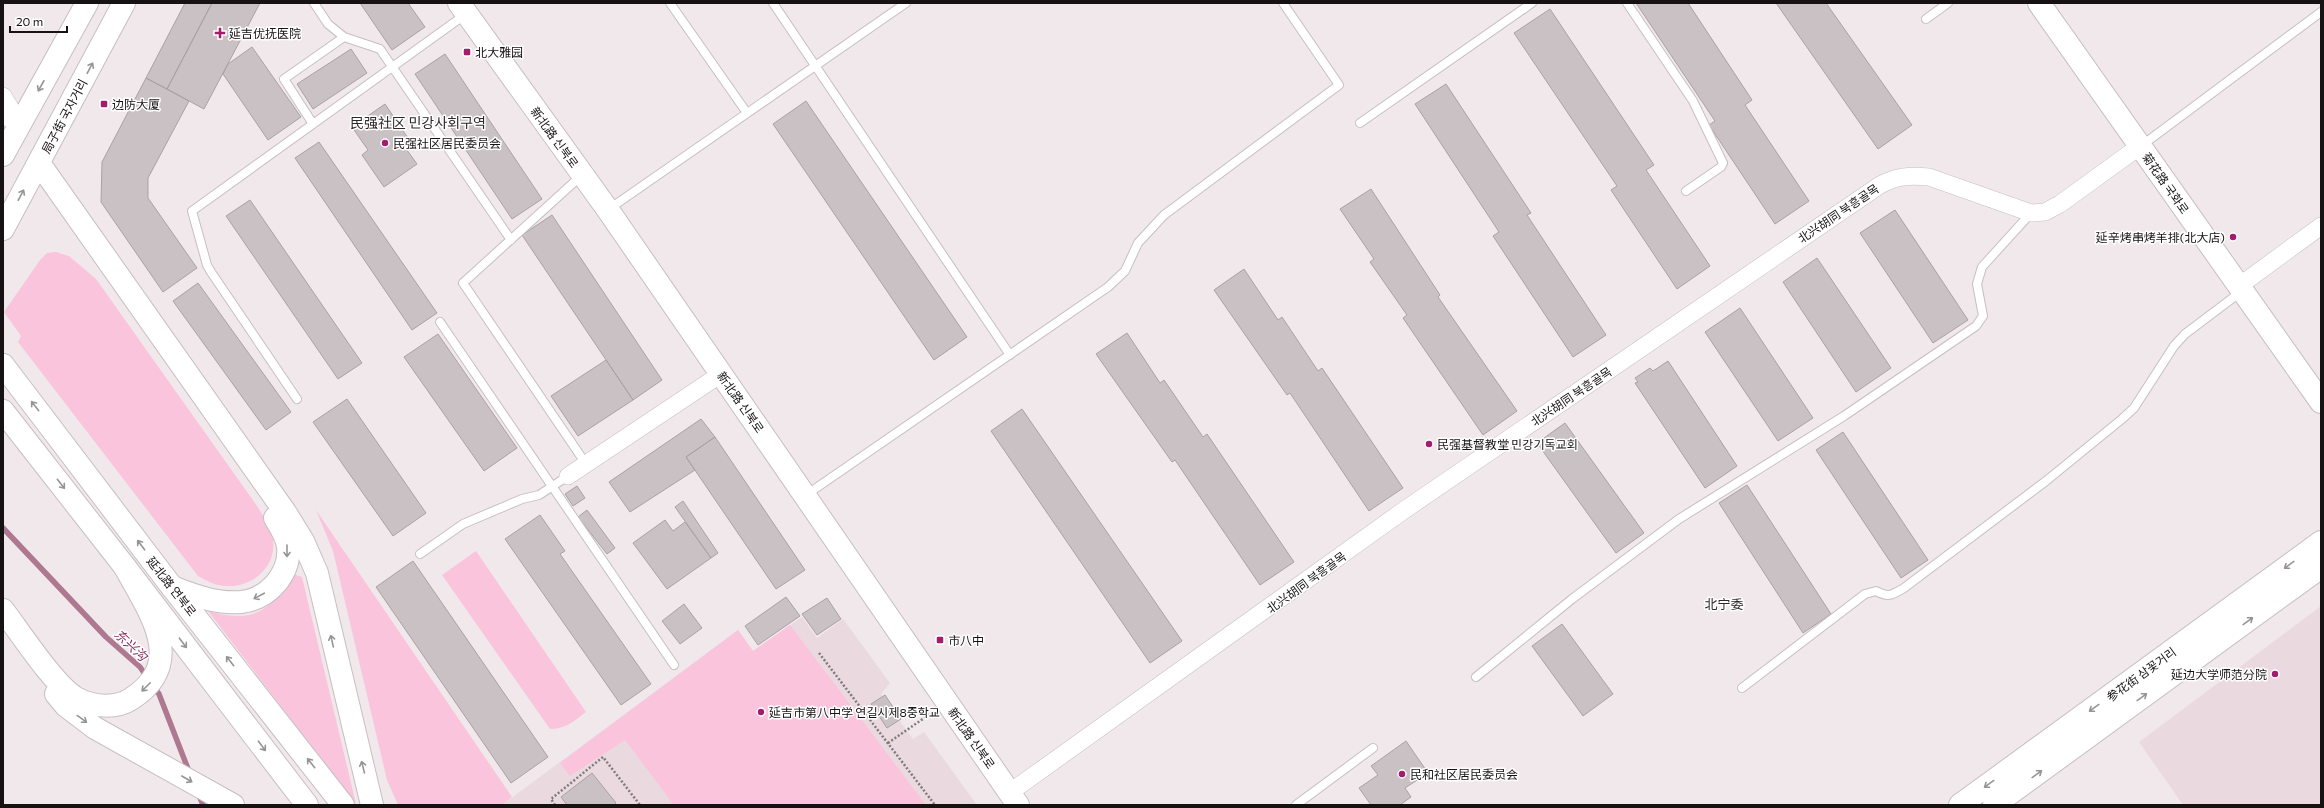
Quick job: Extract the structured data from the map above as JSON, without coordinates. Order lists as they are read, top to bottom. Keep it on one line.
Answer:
{"streets":{"main road":["局子街 국자거리","新北路 신북로","菊花路 국화로","延北路 연북로","参花街 삼꽃거리"],"street":["北兴胡同 북흥골목"]},"crossings":[["新北路 신북로","北兴胡同 북흥골목"]],"districts":["民强社区 민강사회구역","北宁委"],"water":["东兴沟"],"places":{"health":["延吉优抚医院"],"transit":["北大雅园","边防大厦","市八中"],"other":["民强社区居民委员会","延辛烤串烤羊排(北大店)","民强基督教堂 민강기독교회","延边大学师范分院","延吉市第八中学 연길시제8중학교","民和社区居民委员会"]},"scale_bar":"20 m"}
